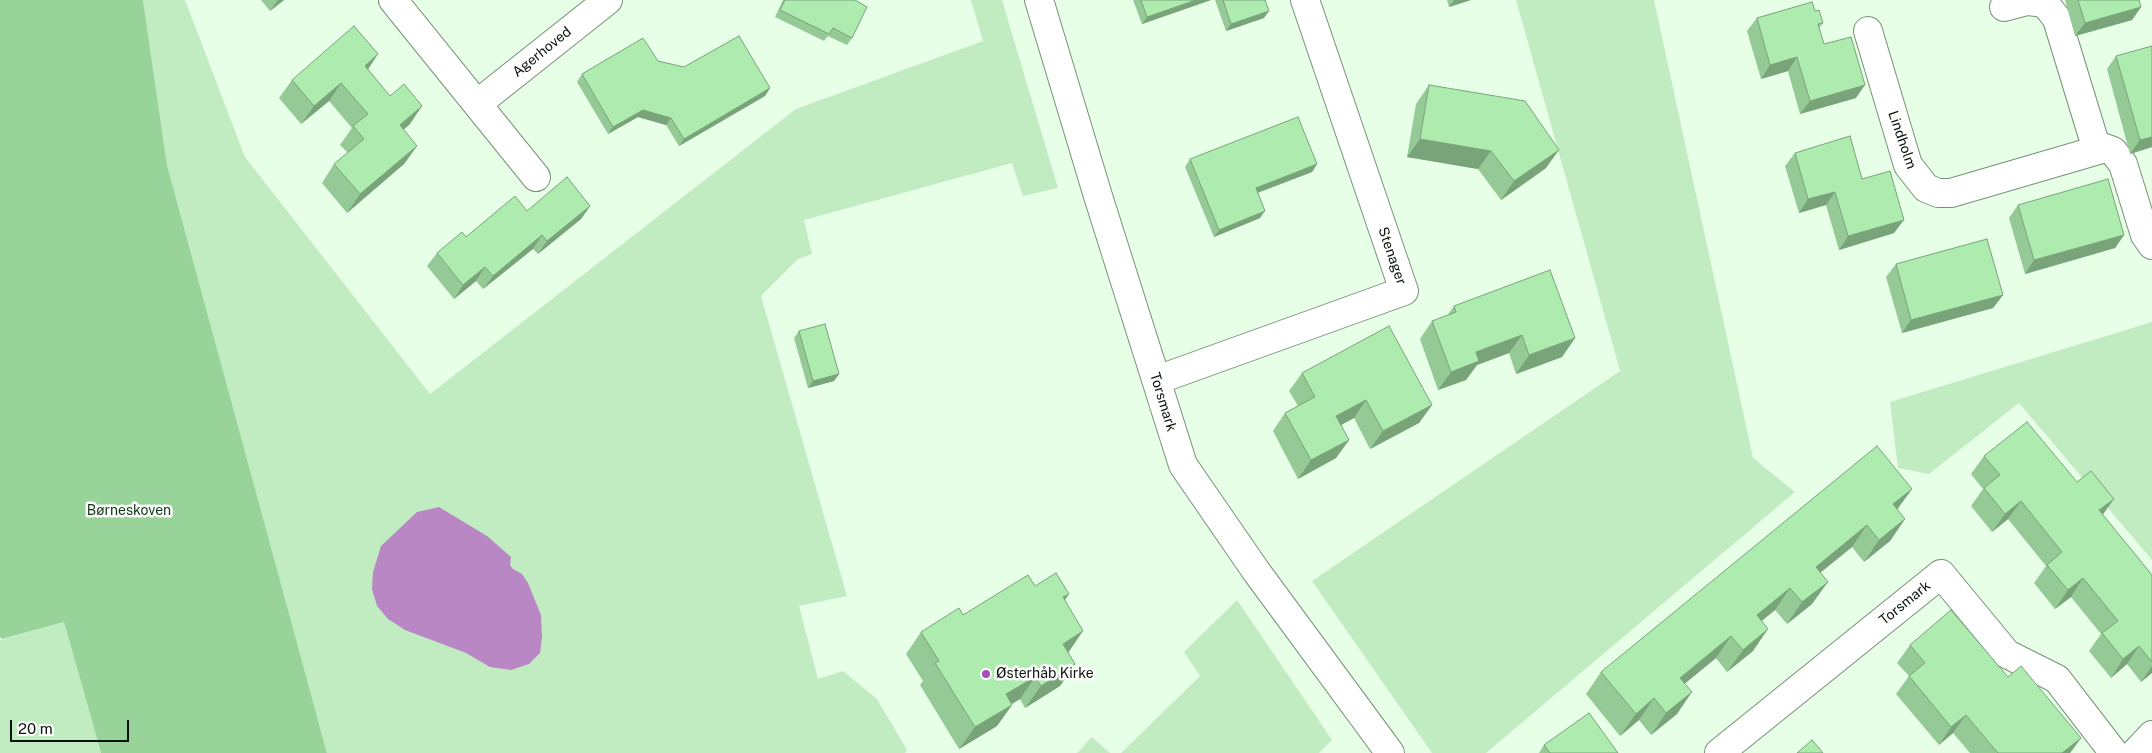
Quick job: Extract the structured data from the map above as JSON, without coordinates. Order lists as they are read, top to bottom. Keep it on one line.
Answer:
{"streets":{"street":["Agerhoved","Lindholm","Stenager","Torsmark"]},"crossings":[["Stenager","Torsmark"]],"parks":["Børneskoven"],"places":["Østerhåb Kirke"],"scale_bar":"20 m"}
